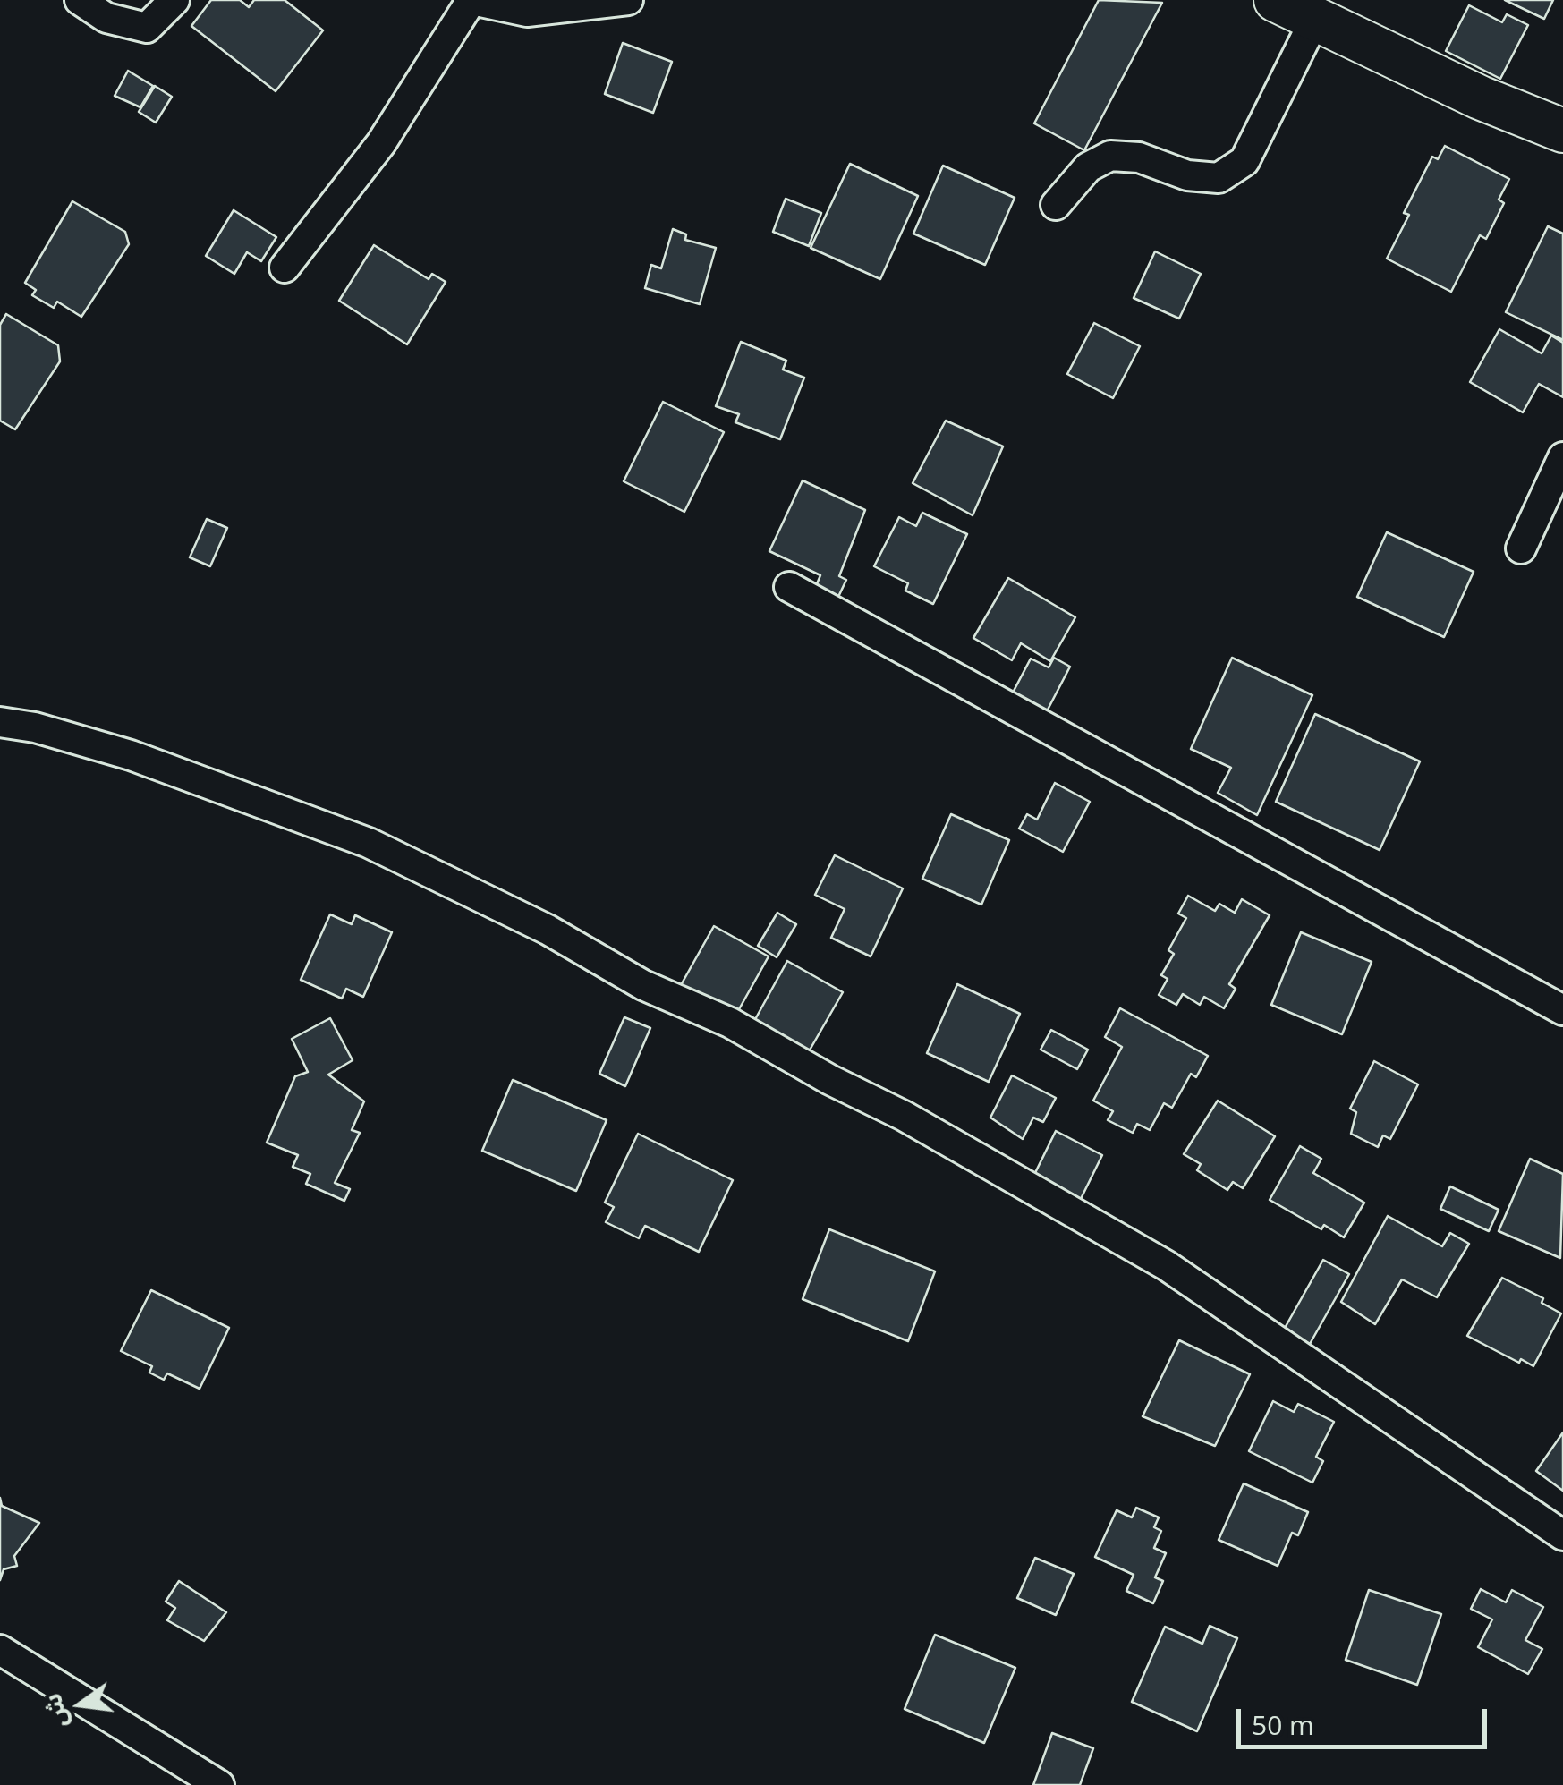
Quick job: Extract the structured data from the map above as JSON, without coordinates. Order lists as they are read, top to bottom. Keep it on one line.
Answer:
{"scale_bar":"50 m","north":"left"}
